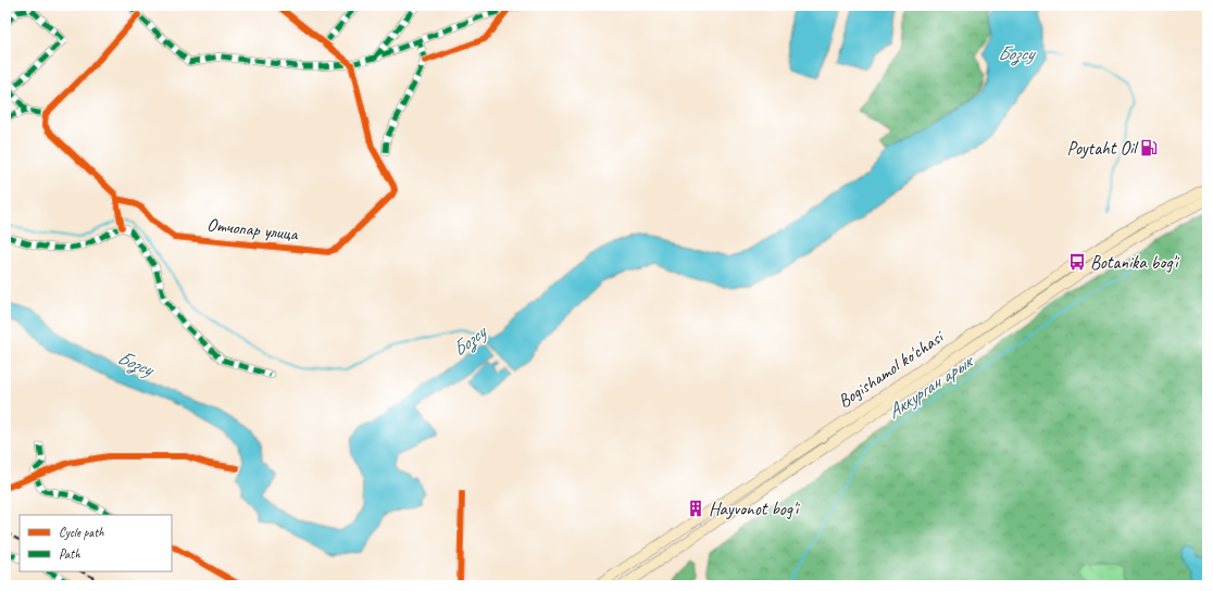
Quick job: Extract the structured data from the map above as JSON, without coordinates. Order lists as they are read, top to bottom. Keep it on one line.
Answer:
{"streets":{"main road":["Bogishamol ko'chasi"],"street":["Отчопар улица"]},"water":["Бозсу","Аккурган арык"],"places":{"fuel station":["Poytaht Oil"],"bus stop":["Botanika bog'i"],"building":["Hayvonot bog'i"]},"legend":["Cycle path","Path"]}
